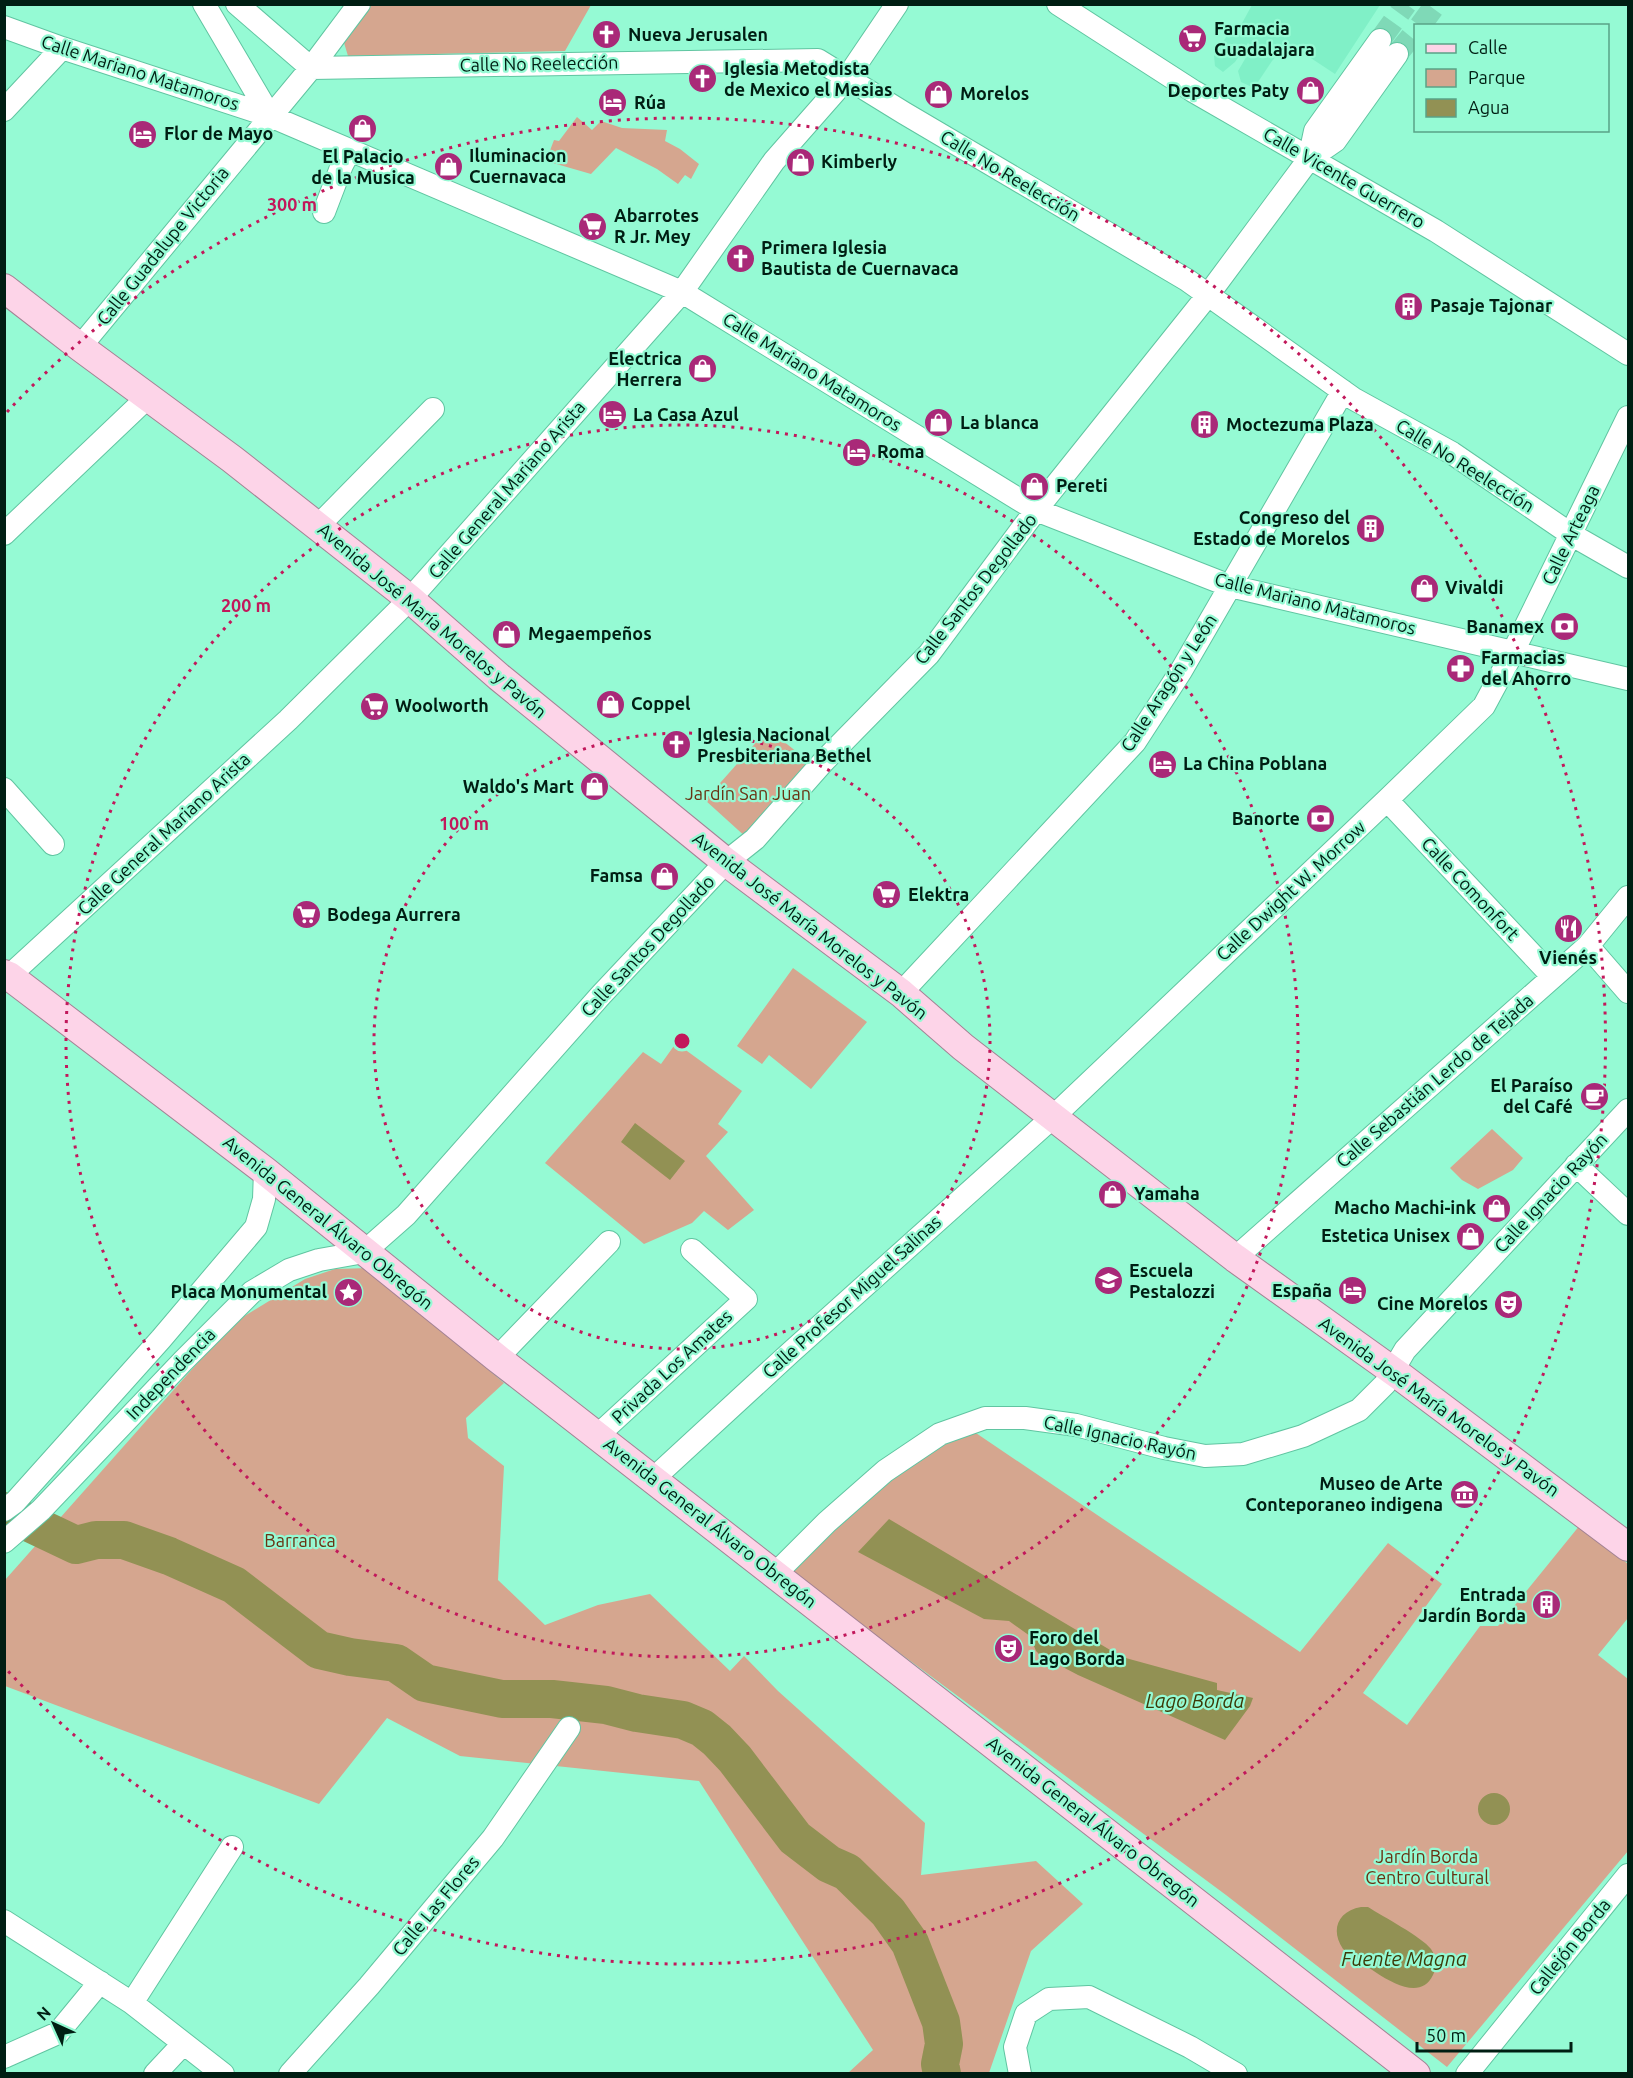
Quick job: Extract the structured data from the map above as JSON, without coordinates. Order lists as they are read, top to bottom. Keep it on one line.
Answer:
{"streets":{"main road":["Avenida José María Morelos y Pavón","Avenida General Álvaro Obregón"],"street":["Calle No Reelección","Calle Mariano Matamoros","Calle Vicente Guerrero","Calle Guadalupe Victoria","Calle General Mariano Arista","Calle Arteaga","Calle Santos Degollado","Calle Aragón y León","Calle Comonfort","Calle Dwight W. Morrow","Calle Sebastián Lerdo de Tejada","Calle Ignacio Rayón","Calle Profesor Miguel Salinas","Privada Los Amates","Independencia","Calle Las Flores","Callejón Borda"]},"crossings":[["Calle No Reelección","Calle Guadalupe Victoria"],["Calle No Reelección","Calle General Mariano Arista"],["Calle No Reelección","Calle Arteaga"],["Calle No Reelección","Calle Santos Degollado"],["Calle No Reelección","Calle Aragón y León"],["Calle Mariano Matamoros","Calle Guadalupe Victoria"],["Calle Mariano Matamoros","Calle General Mariano Arista"],["Calle Mariano Matamoros","Calle Arteaga"],["Calle Mariano Matamoros","Calle Santos Degollado"],["Calle Mariano Matamoros","Calle Aragón y León"],["Calle Mariano Matamoros","Calle Dwight W. Morrow"],["Calle Vicente Guerrero","Calle Santos Degollado"],["Calle Guadalupe Victoria","Avenida José María Morelos y Pavón"],["Calle General Mariano Arista","Avenida José María Morelos y Pavón"],["Calle General Mariano Arista","Avenida General Álvaro Obregón"],["Calle Arteaga","Calle Dwight W. Morrow"],["Calle Santos Degollado","Avenida José María Morelos y Pavón"],["Calle Santos Degollado","Avenida General Álvaro Obregón"],["Calle Santos Degollado","Independencia"],["Avenida José María Morelos y Pavón","Calle Aragón y León"],["Avenida José María Morelos y Pavón","Calle Dwight W. Morrow"],["Avenida José María Morelos y Pavón","Calle Sebastián Lerdo de Tejada"],["Avenida José María Morelos y Pavón","Calle Ignacio Rayón"],["Avenida José María Morelos y Pavón","Calle Profesor Miguel Salinas"],["Calle Comonfort","Calle Dwight W. Morrow"],["Calle Comonfort","Calle Sebastián Lerdo de Tejada"],["Calle Dwight W. Morrow","Calle Profesor Miguel Salinas"],["Calle Ignacio Rayón","Avenida General Álvaro Obregón"],["Avenida General Álvaro Obregón","Calle Profesor Miguel Salinas"],["Avenida General Álvaro Obregón","Privada Los Amates"],["Avenida General Álvaro Obregón","Independencia"]],"water":["Lago Borda","Fuente Magna"],"parks":["Jardín San Juan","Barranca","Jardín Borda Centro Cultural"],"places":{"church":["Nueva Jerusalen","Iglesia Metodista de Mexico el Mesias","Primera Iglesia Bautista de Cuernavaca","Iglesia Nacional Presbiteriana Bethel"],"supermarket":["Farmacia Guadalajara","Abarrotes R Jr. Mey","Woolworth","Elektra","Bodega Aurrera"],"shop":["Deportes Paty","Morelos","El Palacio de la Musica","Kimberly","Iluminacion Cuernavaca","Electrica Herrera","La blanca","Pereti","Vivaldi","Megaempeños","Coppel","Waldo's Mart","Famsa","Yamaha","Macho Machi-ink","Estetica Unisex"],"hotel":["Rúa","Flor de Mayo","La Casa Azul","Roma","La China Poblana","España"],"building":["Pasaje Tajonar","Moctezuma Plaza","Congreso del Estado de Morelos","Entrada Jardín Borda"],"bank":["Banamex","Banorte"],"pharmacy":["Farmacias del Ahorro"],"restaurant":["Vienés"],"cafe":["El Paraíso del Café"],"school or university":["Escuela Pestalozzi"],"place":["Placa Monumental"],"theatre":["Cine Morelos","Foro del Lago Borda"],"museum":["Museo de Arte Conteporaneo indigena"]},"legend":["Calle","Parque","Agua"],"scale_bar":"50 m","north":"top left","rings":["300 m","200 m","100 m"]}
